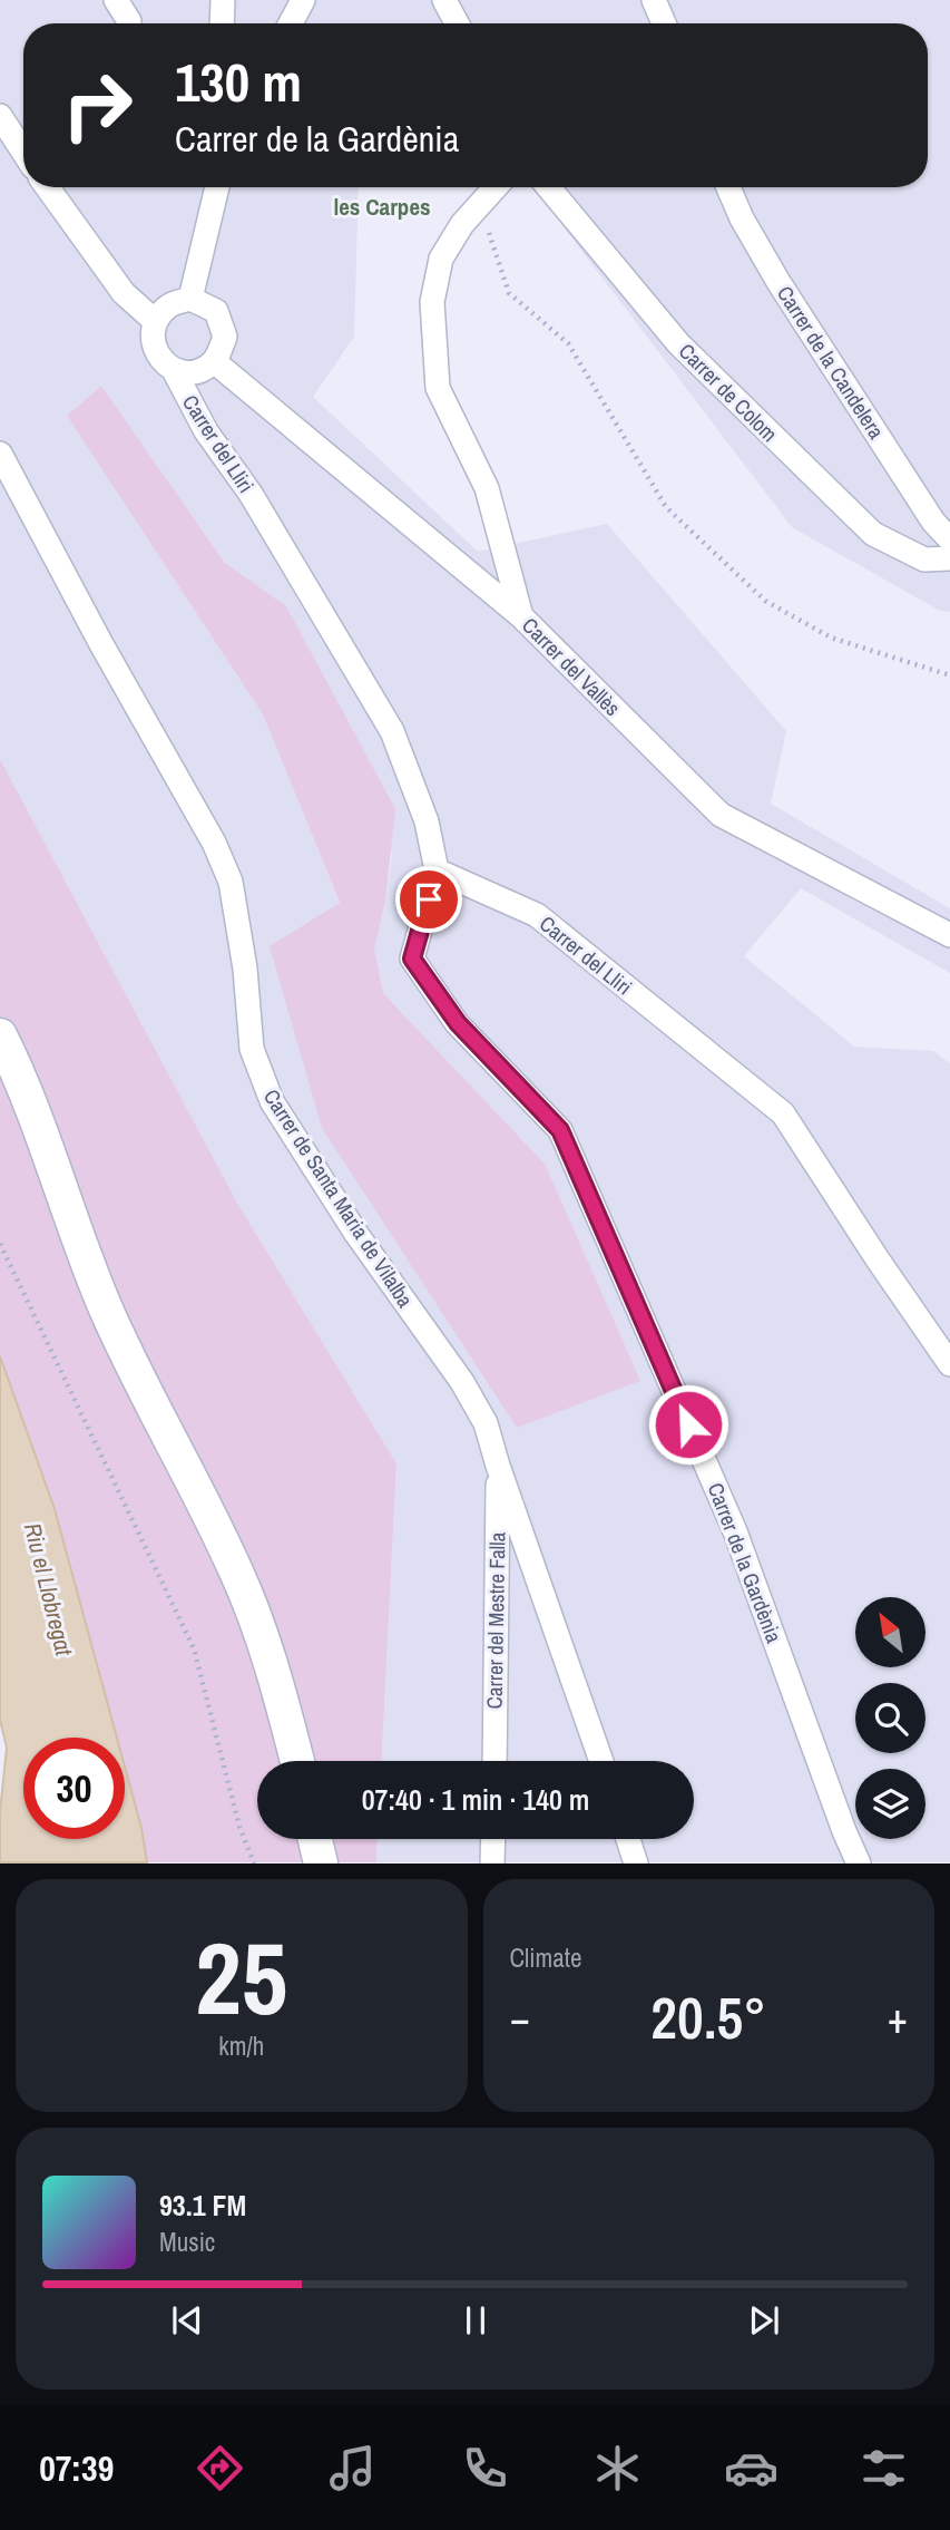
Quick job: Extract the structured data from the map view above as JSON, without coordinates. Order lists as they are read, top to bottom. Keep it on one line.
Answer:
{"streets":{"street":["Carrer de la Candelera","Carrer de Colom","Carrer del Lliri","Carrer del Vallès","Carrer de Santa Maria de Vilalba","Carrer de la Gardènia","Carrer del Mestre Falla"]},"crossings":[["Carrer del Lliri","Carrer del Vallès"],["Carrer del Lliri","Carrer de la Gardènia"],["Carrer de Santa Maria de Vilalba","Carrer del Mestre Falla"]],"districts":["les Carpes"],"water":["Riu el Llobregat"],"north":"top left","page":{"turn":["130 m","Carrer de la Gardènia"],"limit":"30","trip":"07:40 · 1 min · 140 m","tile":[["25","km/h"],"Climate"],"heat":["−","20.5°","+"],"song":["93.1 FM","Music"],"tabs":"07:39"}}
